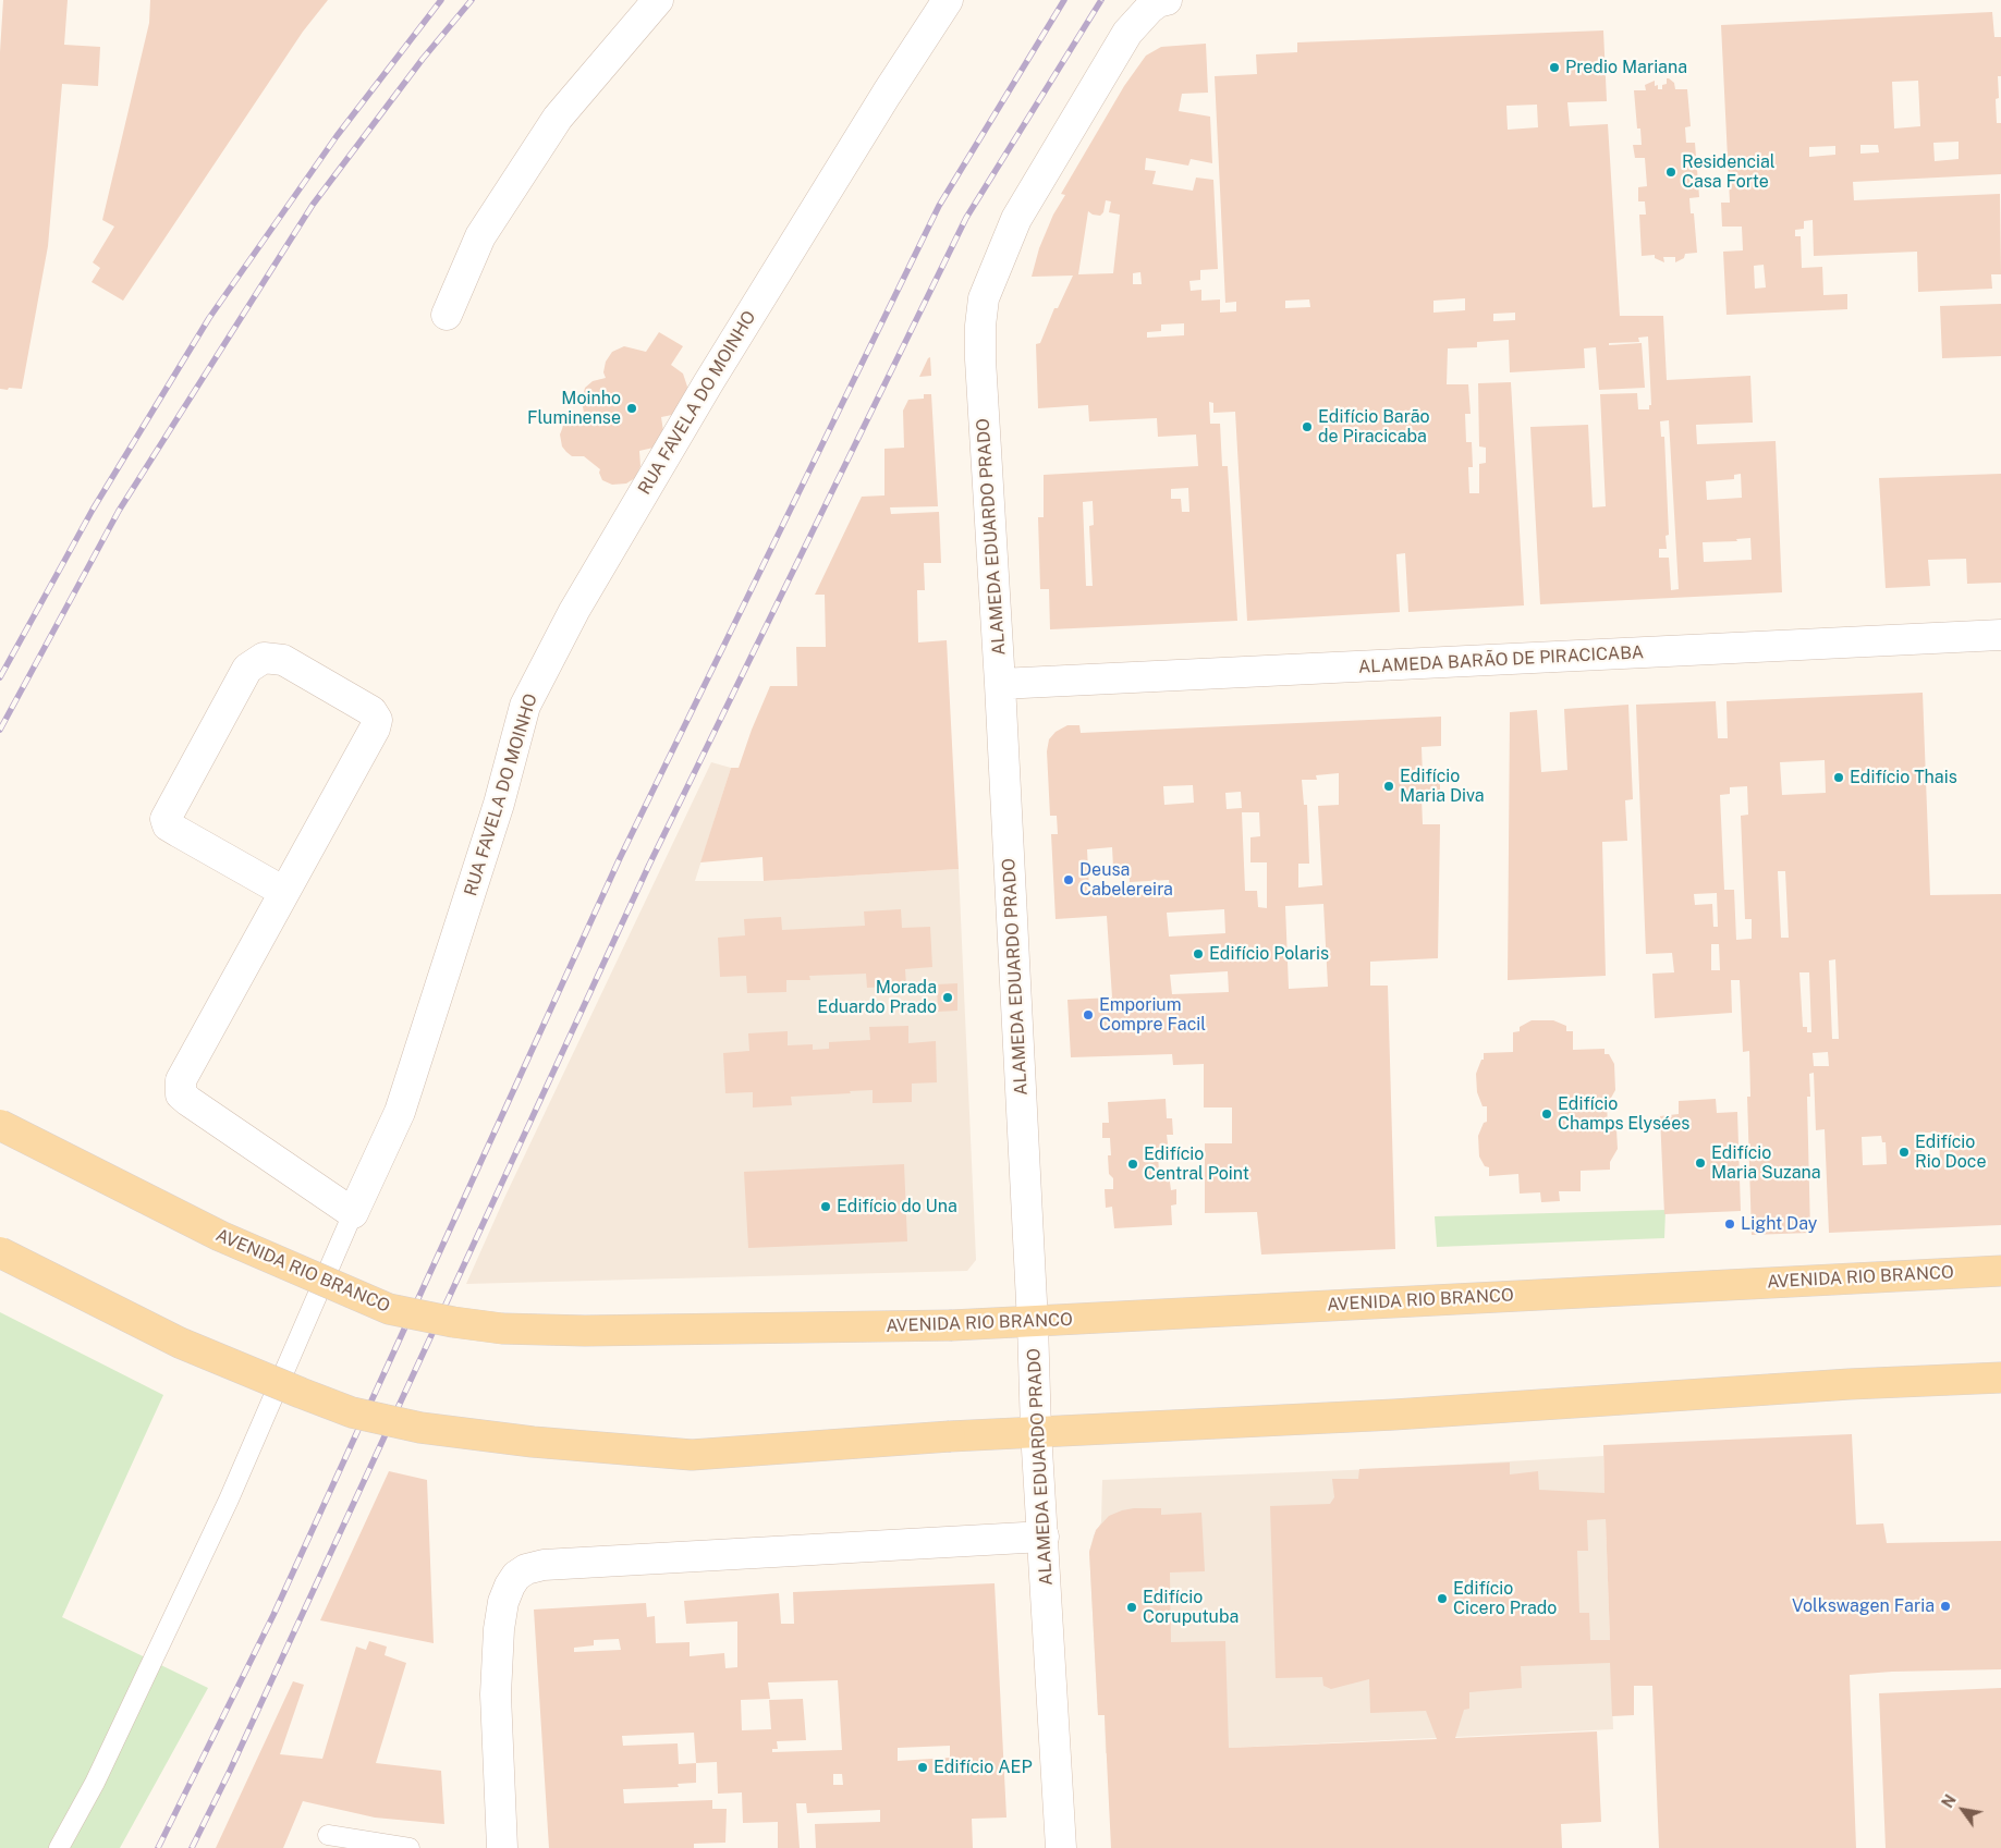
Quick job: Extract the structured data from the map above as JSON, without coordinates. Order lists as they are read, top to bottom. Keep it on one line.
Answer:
{"streets":{"main road":["AVENIDA RIO BRANCO"],"street":["RUA FAVELA DO MOINHO","ALAMEDA EDUARDO PRADO","ALAMEDA BARÃO DE PIRACICABA"]},"crossings":[["ALAMEDA EDUARDO PRADO","ALAMEDA BARÃO DE PIRACICABA"],["ALAMEDA EDUARDO PRADO","AVENIDA RIO BRANCO"]],"places":["Predio Mariana","Residencial Casa Forte","Moinho Fluminense","Edifício Barão de Piracicaba","Edifício Thais","Edifício Maria Diva","Deusa Cabelereira","Edifício Polaris","Morada Eduardo Prado","Emporium Compre Facil","Edifício Champs Elysées","Edifício Rio Doce","Edifício Maria Suzana","Edifício Central Point","Edifício do Una","Light Day","Edifício Cicero Prado","Volkswagen Faria","Edifício Coruputuba","Edifício AEP"],"north":"top left"}
